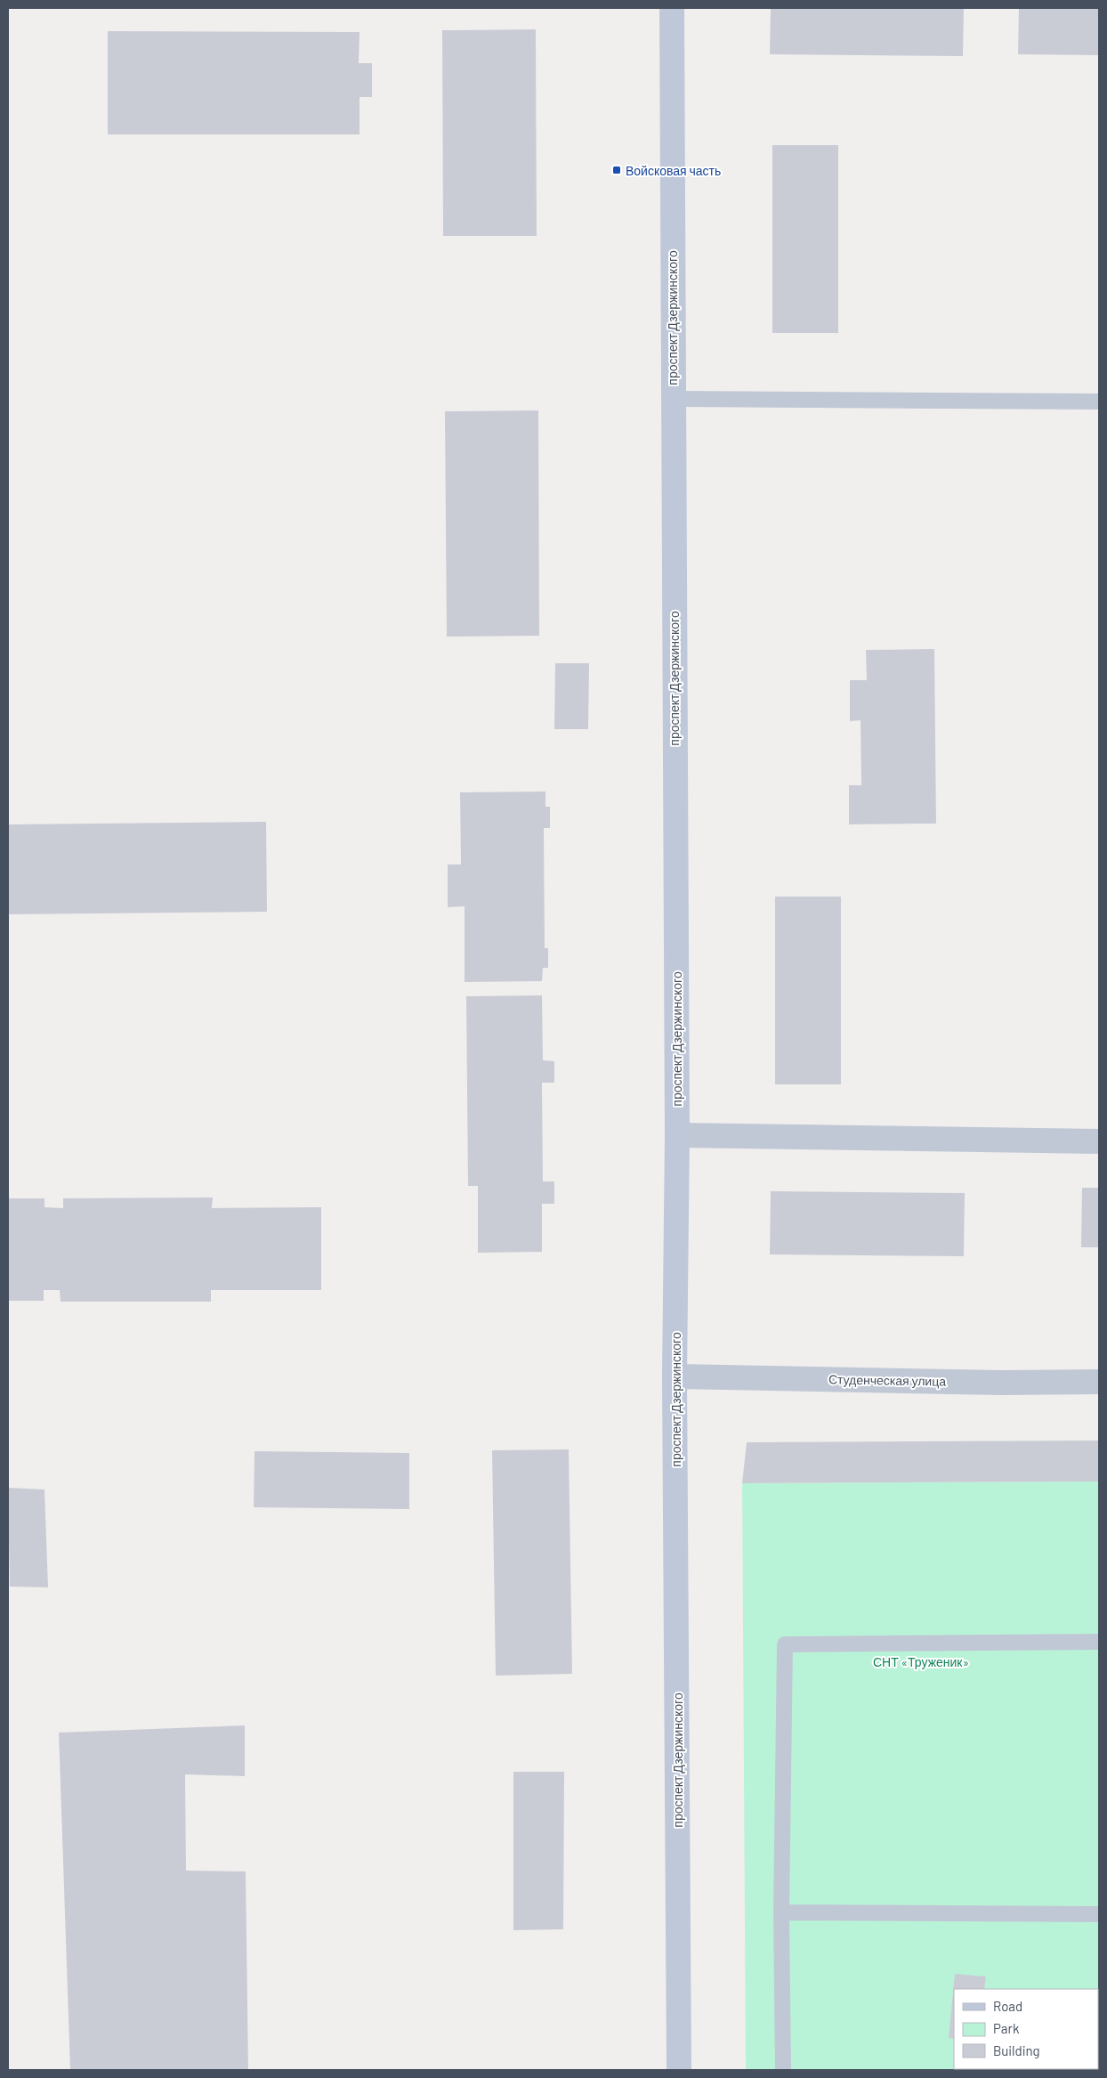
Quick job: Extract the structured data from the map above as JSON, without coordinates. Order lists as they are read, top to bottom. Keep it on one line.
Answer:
{"streets":{"main road":["проспект Дзержинского"],"street":["Студенческая улица"]},"crossings":[["проспект Дзержинского","Студенческая улица"]],"parks":["СНТ «Труженик»"],"places":{"transit":["Войсковая часть"]},"legend":["Road","Park","Building"]}
